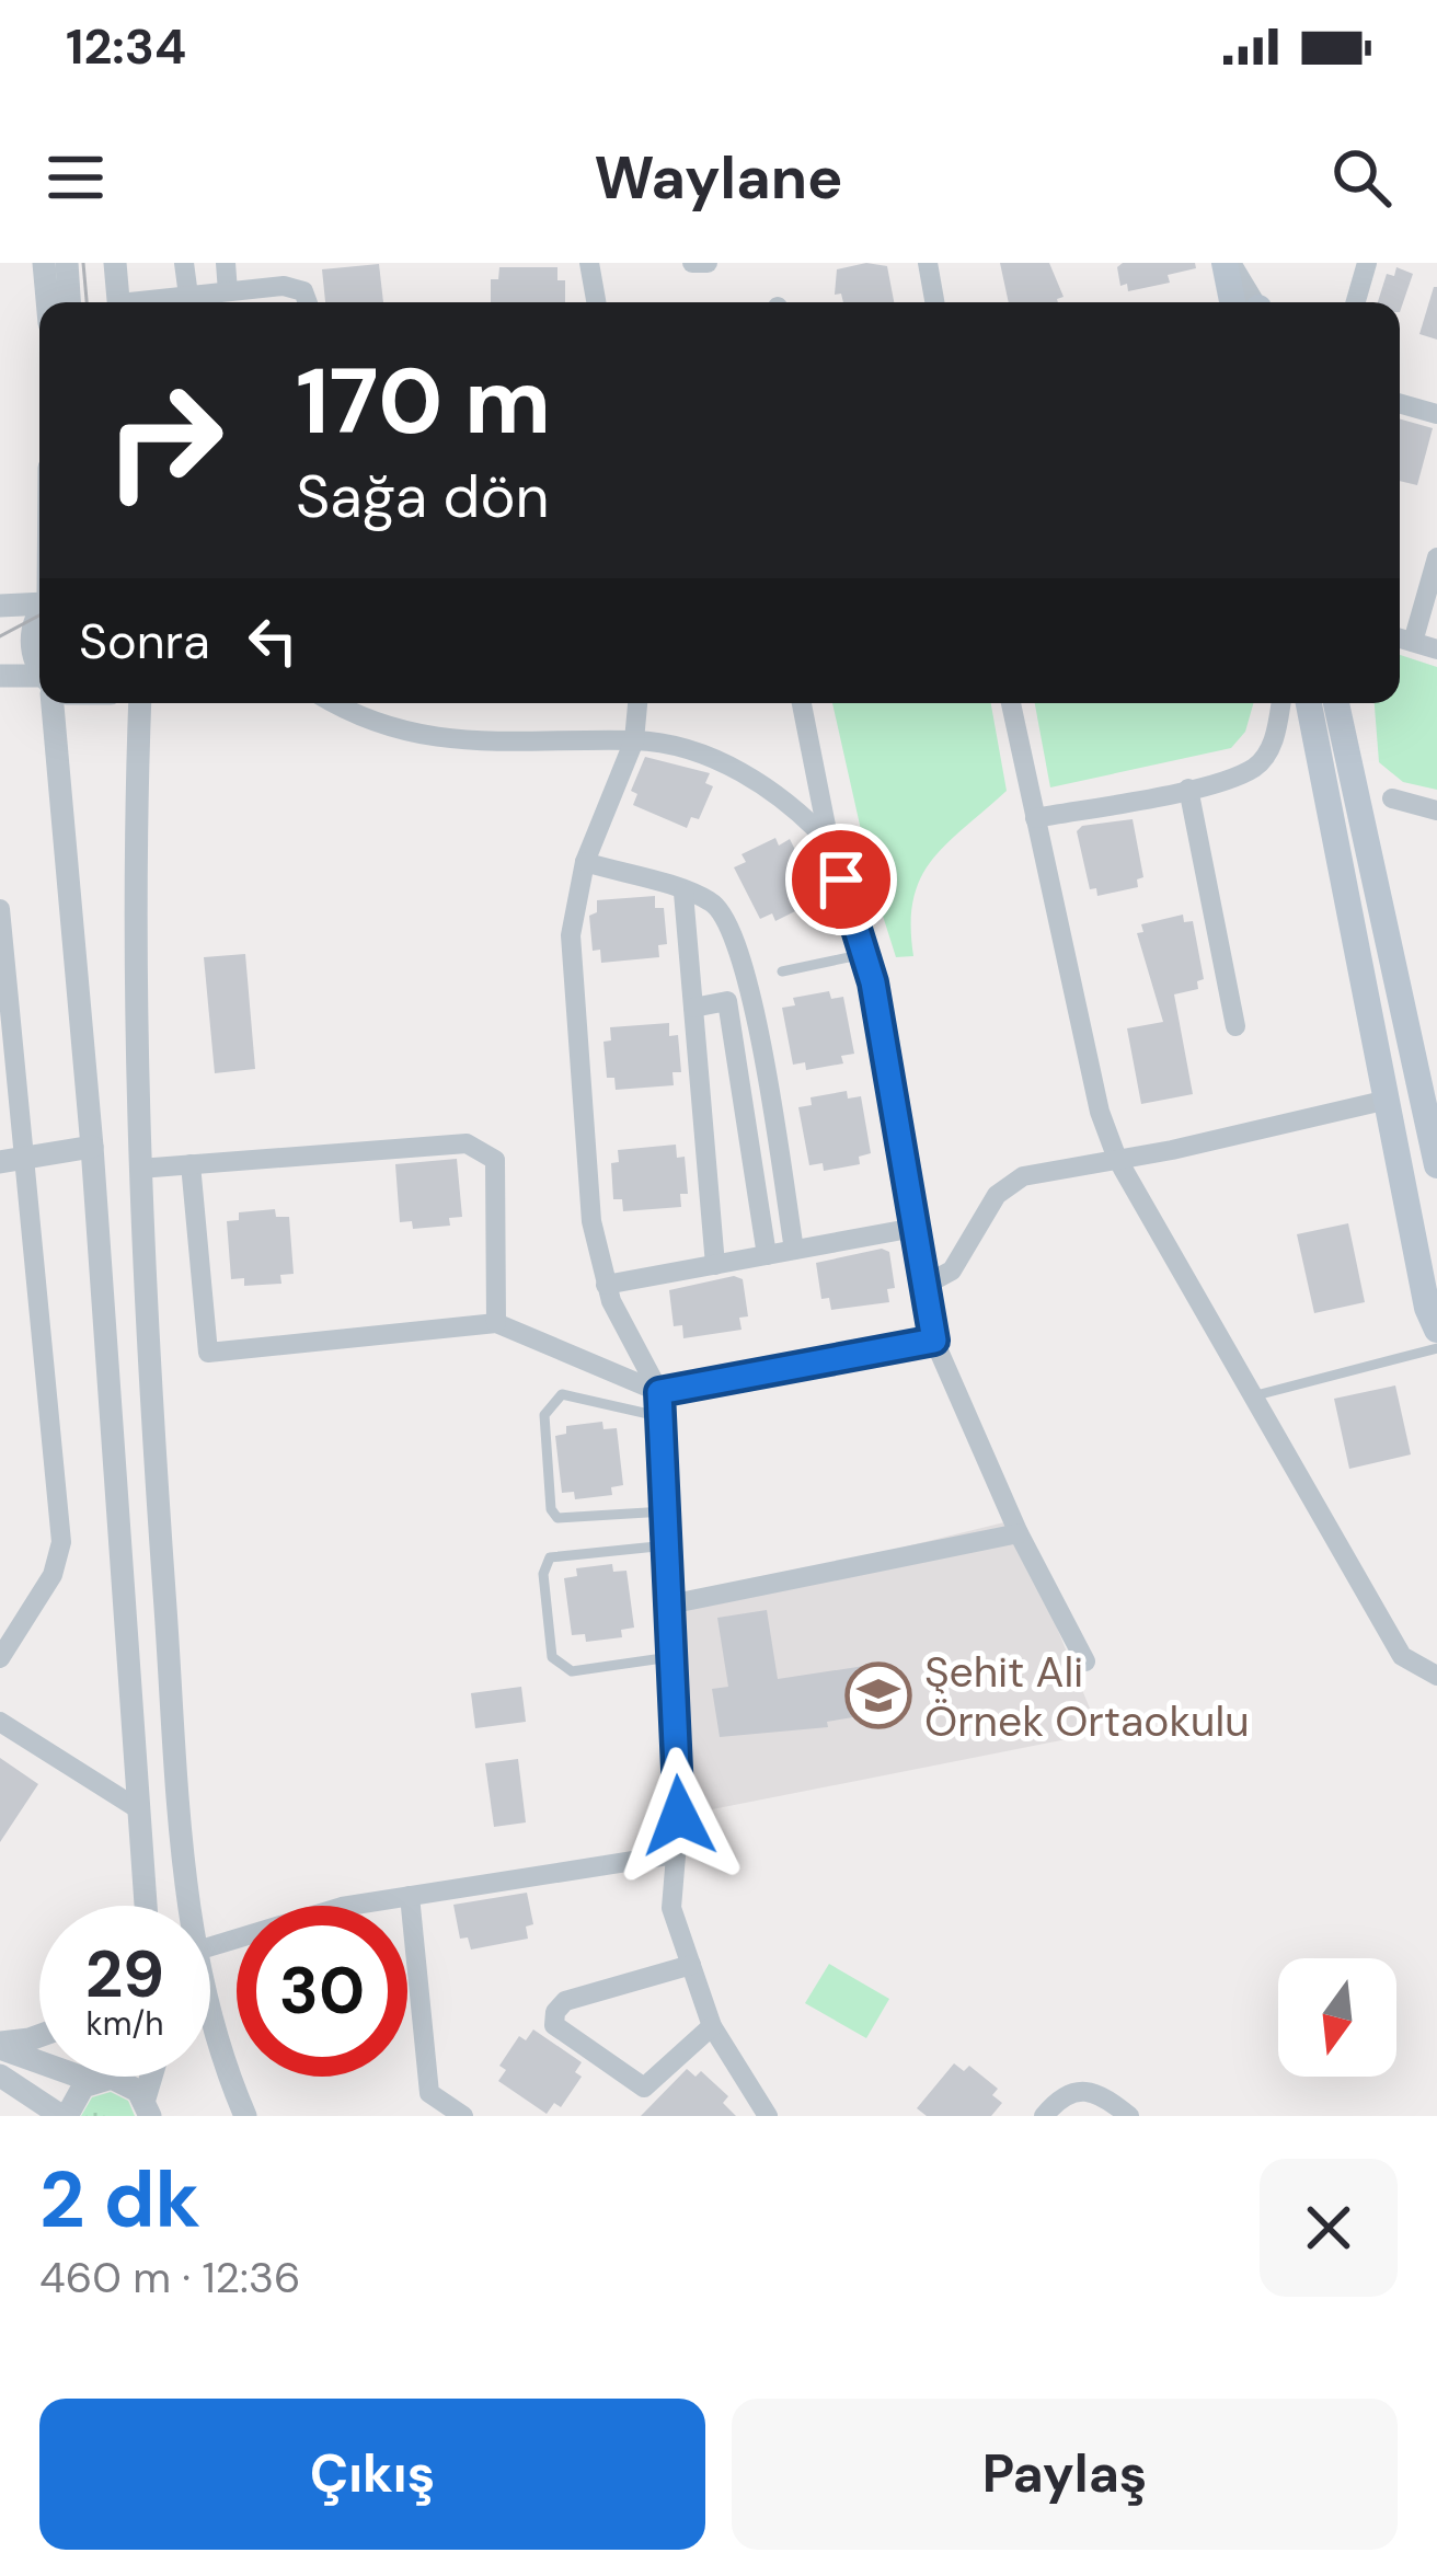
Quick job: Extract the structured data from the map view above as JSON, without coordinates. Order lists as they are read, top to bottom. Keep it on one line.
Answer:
{"places":{"school or university":["Şehit Ali Örnek Ortaokulu"]},"north":"bottom","page":{"status":"12:34","header":"Waylane","turn":["170 m","Sağa dön"],"then":"Sonra","speed":"29 km/h","limit":"30","heading":["2 dk","460 m · 12:36"],"buttons":["Çıkış","Paylaş"]}}
